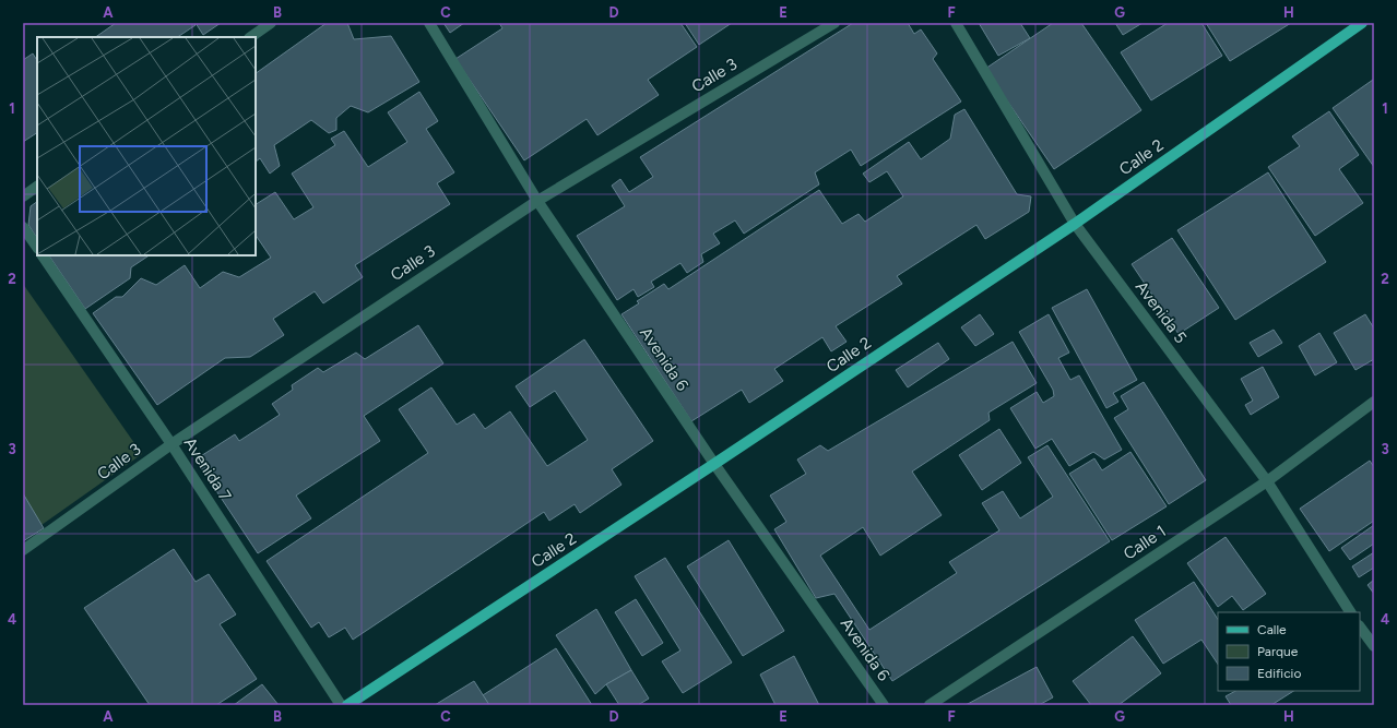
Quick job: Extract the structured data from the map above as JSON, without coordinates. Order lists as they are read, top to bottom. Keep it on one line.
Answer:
{"streets":{"main road":["Calle 2"],"street":["Calle 3","Avenida 5","Avenida 6","Avenida 7","Calle 1"]},"crossings":[["Calle 3","Avenida 6"],["Calle 3","Avenida 7"],["Calle 2","Avenida 5"],["Calle 2","Avenida 6"],["Avenida 5","Calle 1"]],"legend":["Calle","Parque","Edificio"],"grid":{"columns":["A","B","C","D","E","F","G","H"],"rows":["1","2","3","4"]}}
